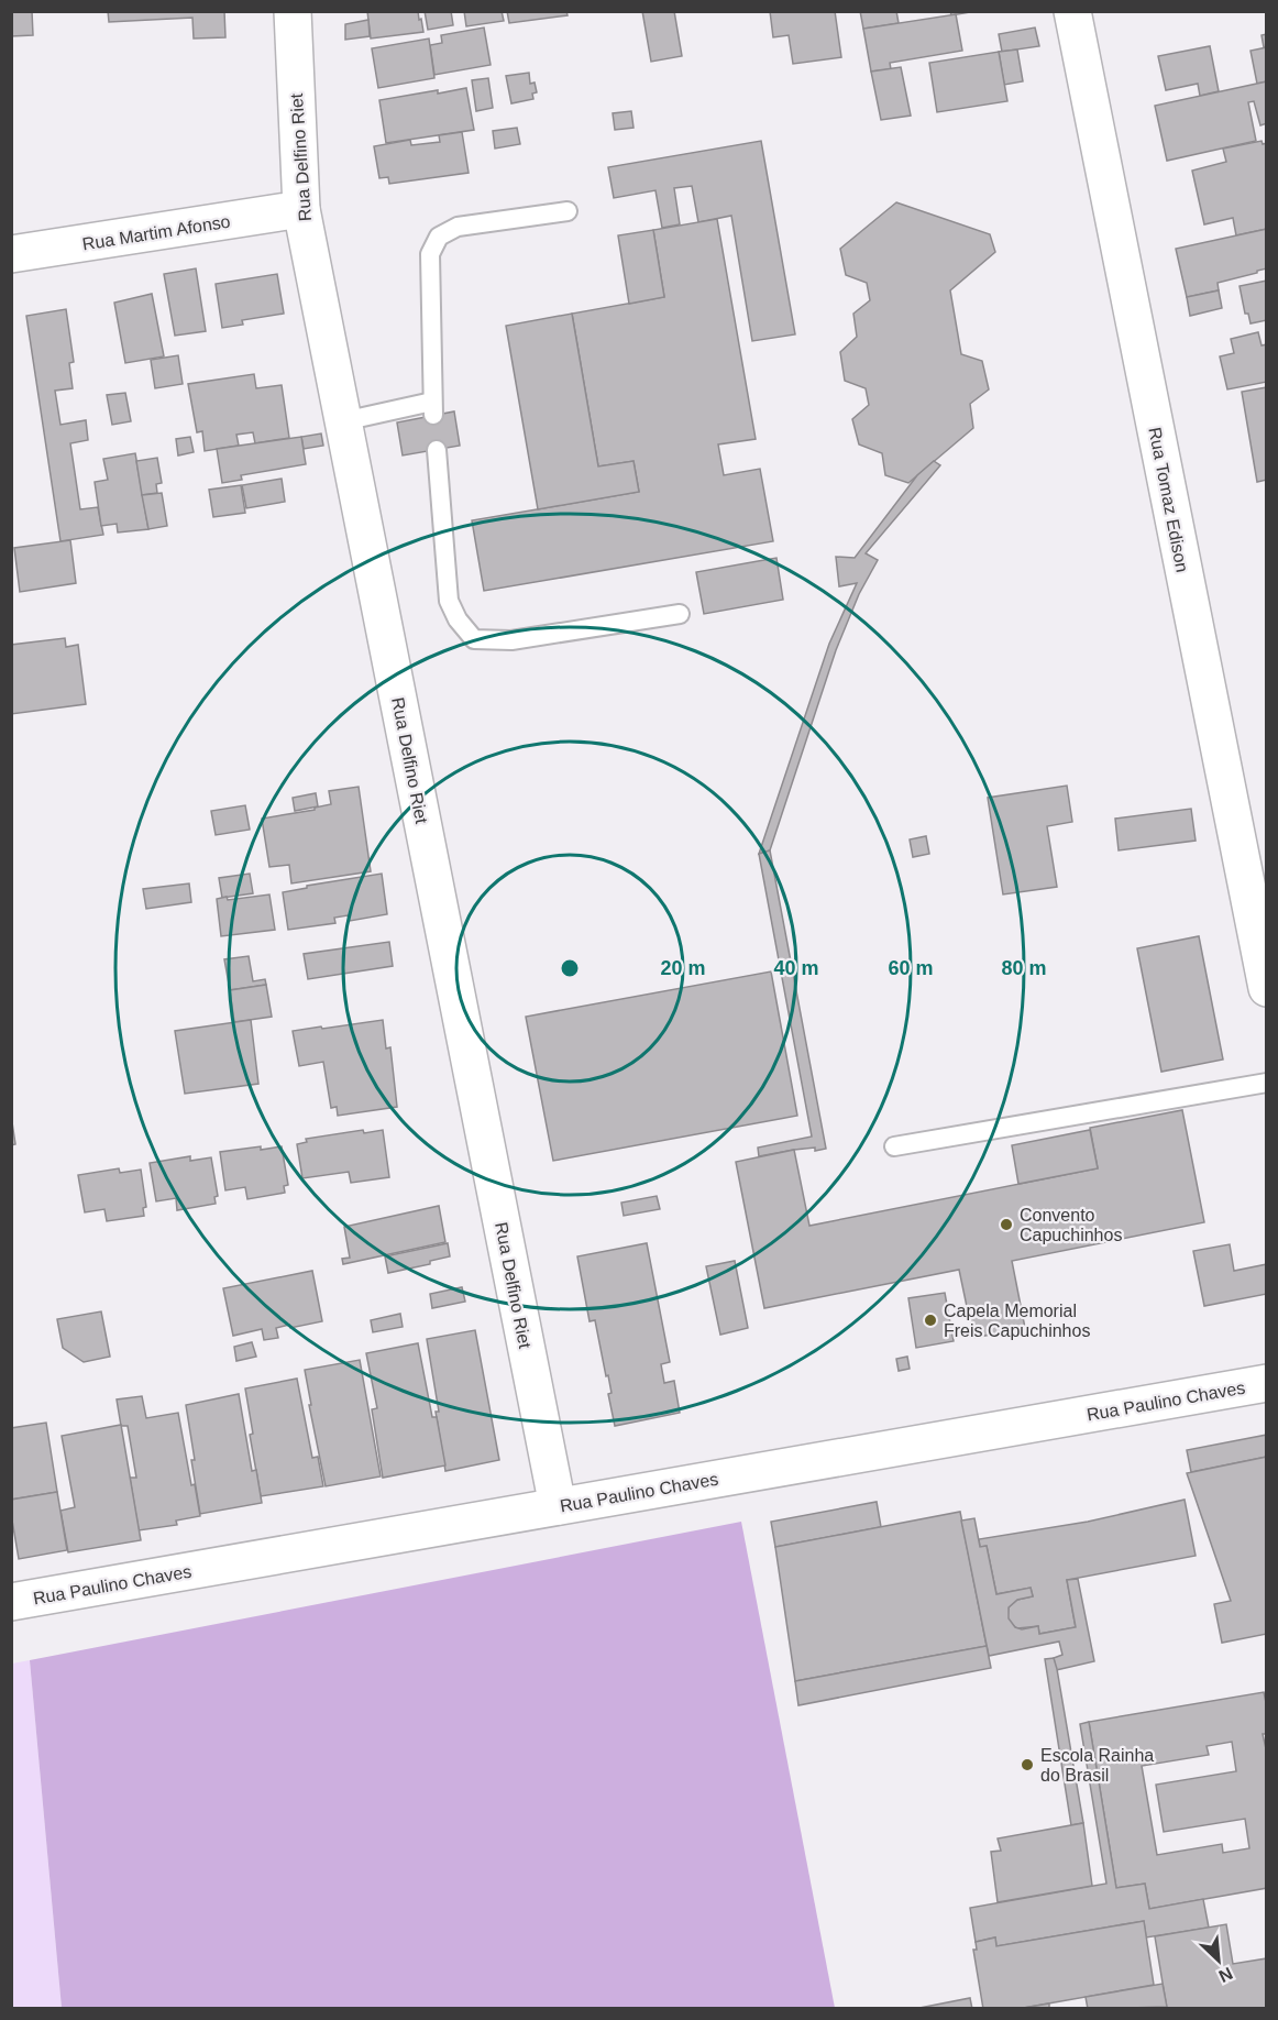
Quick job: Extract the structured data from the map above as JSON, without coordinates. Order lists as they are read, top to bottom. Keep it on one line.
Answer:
{"streets":{"street":["Rua Delfino Riet","Rua Martim Afonso","Rua Tomaz Edison","Rua Paulino Chaves"]},"crossings":[["Rua Delfino Riet","Rua Martim Afonso"],["Rua Delfino Riet","Rua Paulino Chaves"]],"places":["Convento Capuchinhos","Capela Memorial Freis Capuchinhos","Escola Rainha do Brasil"],"north":"bottom right","rings":["20 m","40 m","60 m","80 m"]}
